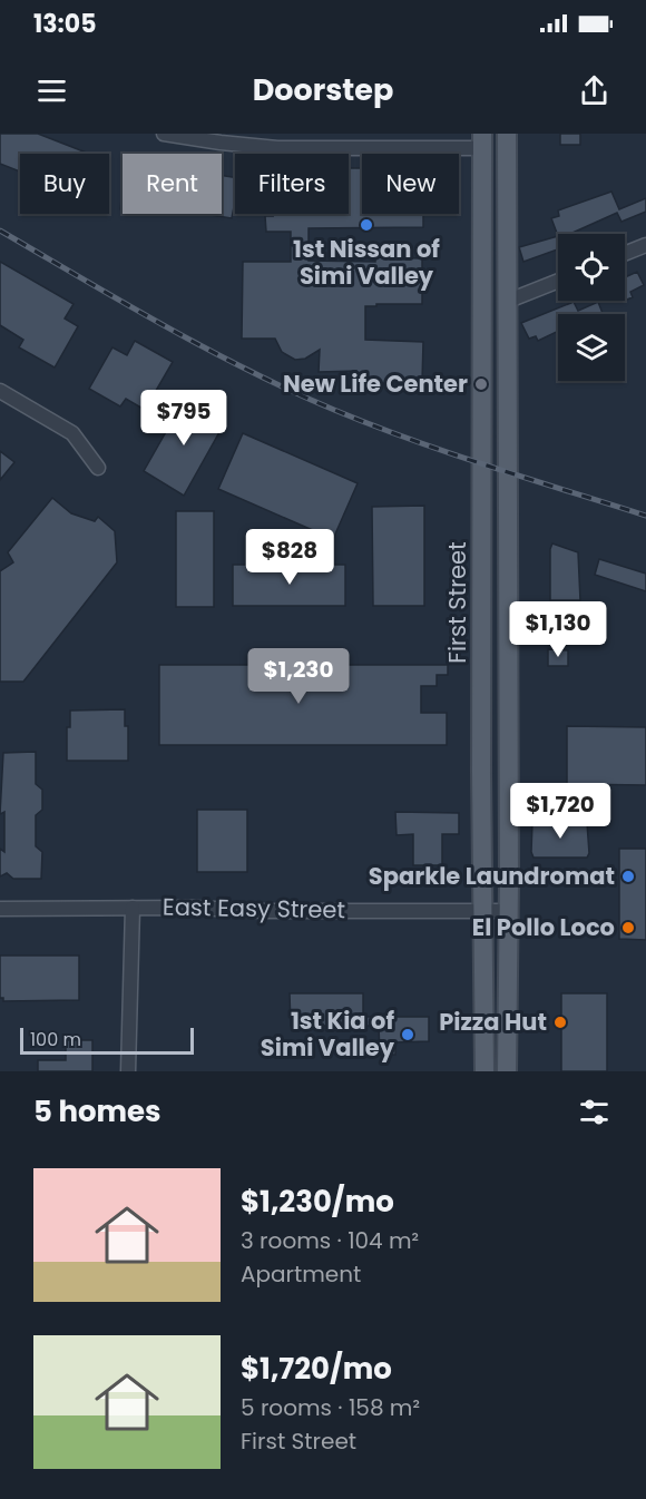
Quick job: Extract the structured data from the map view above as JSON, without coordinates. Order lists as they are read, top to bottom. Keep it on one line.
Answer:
{"streets":{"main road":["First Street"],"street":["East Easy Street"]},"crossings":[["First Street","East Easy Street"]],"places":["1st Nissan of Simi Valley","New Life Center","Sparkle Laundromat","El Pollo Loco","Pizza Hut","1st Kia of Simi Valley"],"scale_bar":"100 m","page":{"status":"13:05","header":"Doorstep","chip":["Buy","Rent","Filters","New"],"price":["$795","$828","$1,130","$1,230","$1,720"],"scale":"100 m","heading":"5 homes","list":[{"name":"$1,230/mo","note":"3 rooms · 104 m² · Apartment"},{"name":"$1,720/mo","note":"5 rooms · 158 m² · First Street"}]}}
